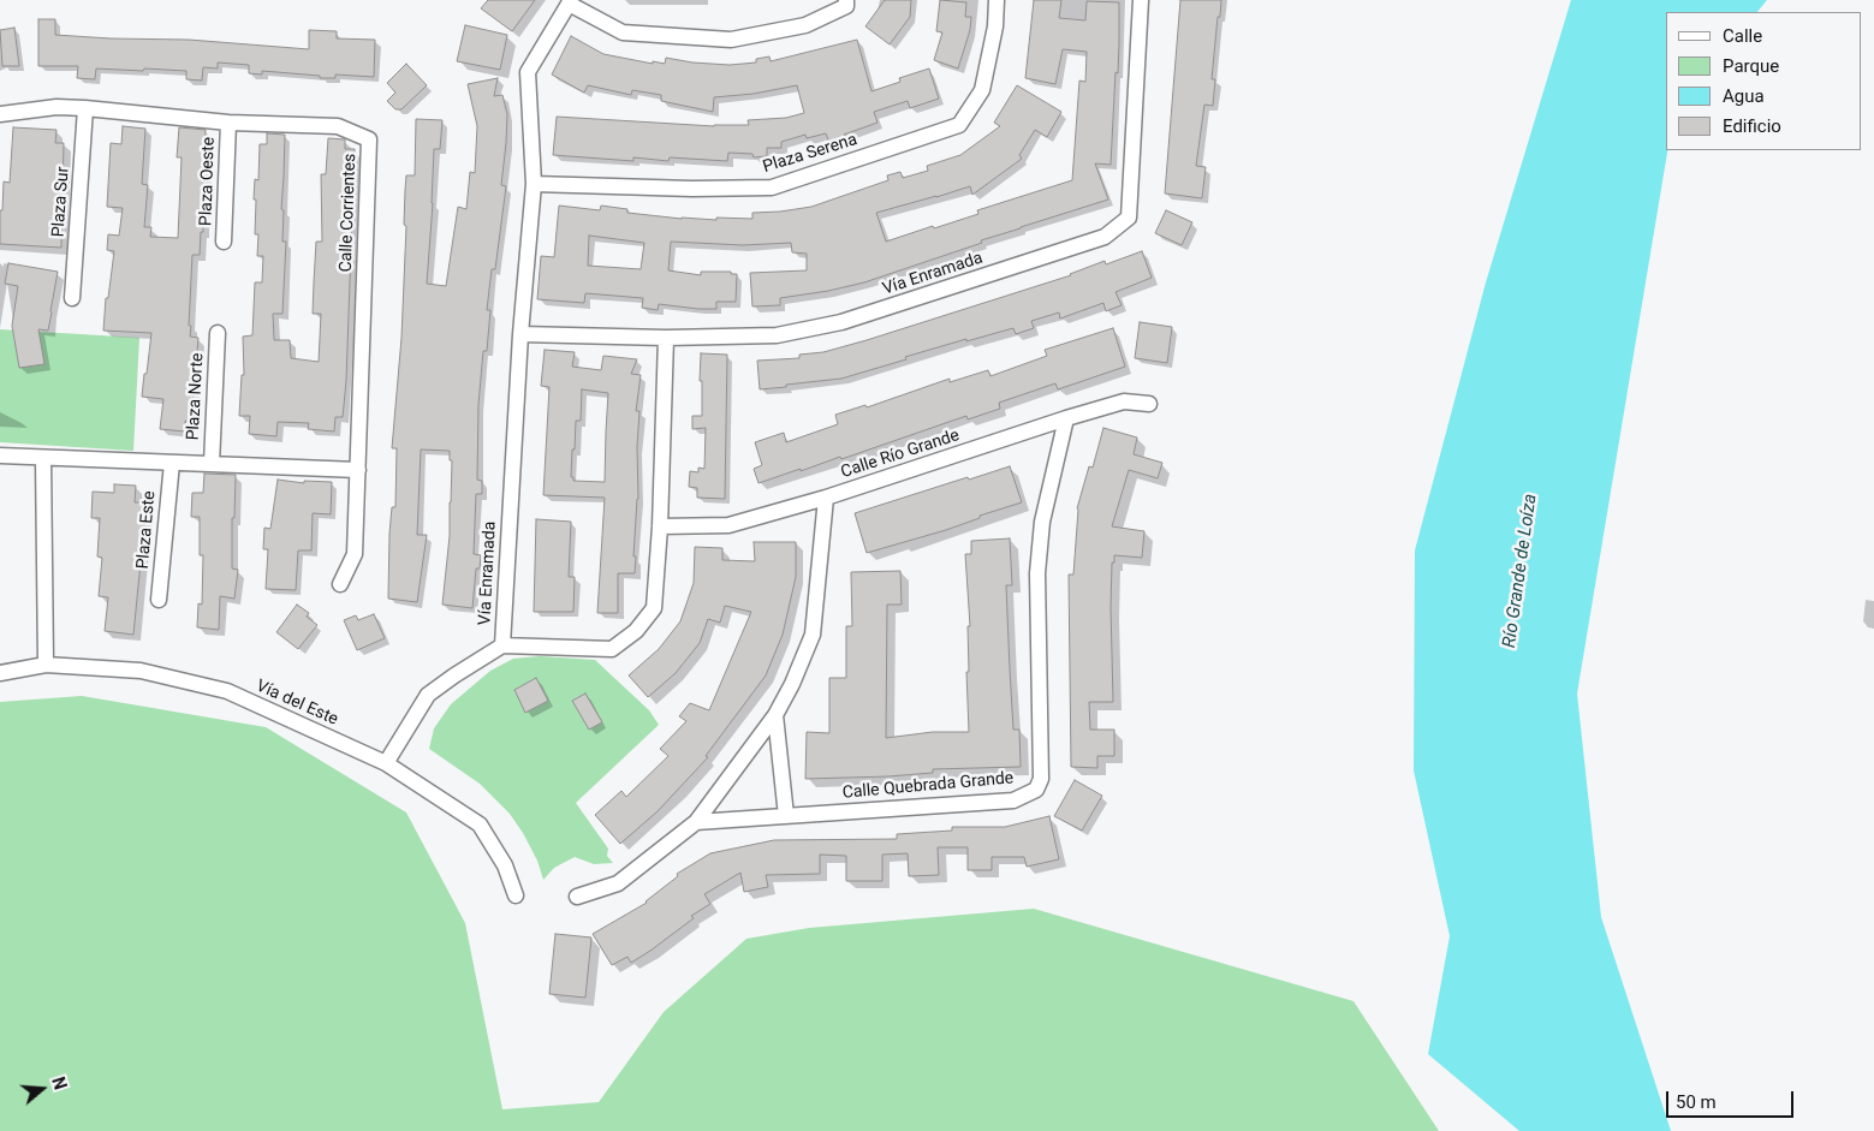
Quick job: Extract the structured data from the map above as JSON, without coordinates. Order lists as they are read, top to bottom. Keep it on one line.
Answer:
{"streets":{"street":["Plaza Serena","Plaza Oeste","Plaza Sur","Calle Corrientes","Vía Enramada","Plaza Norte","Calle Río Grande","Plaza Este","Vía del Este","Calle Quebrada Grande"]},"crossings":[["Plaza Serena","Vía Enramada"],["Plaza Oeste","Calle Corrientes"],["Plaza Sur","Calle Corrientes"],["Vía Enramada","Vía del Este"],["Calle Río Grande","Calle Quebrada Grande"]],"water":["Río Grande de Loíza"],"legend":["Calle","Parque","Agua","Edificio"],"scale_bar":"50 m","north":"right"}
